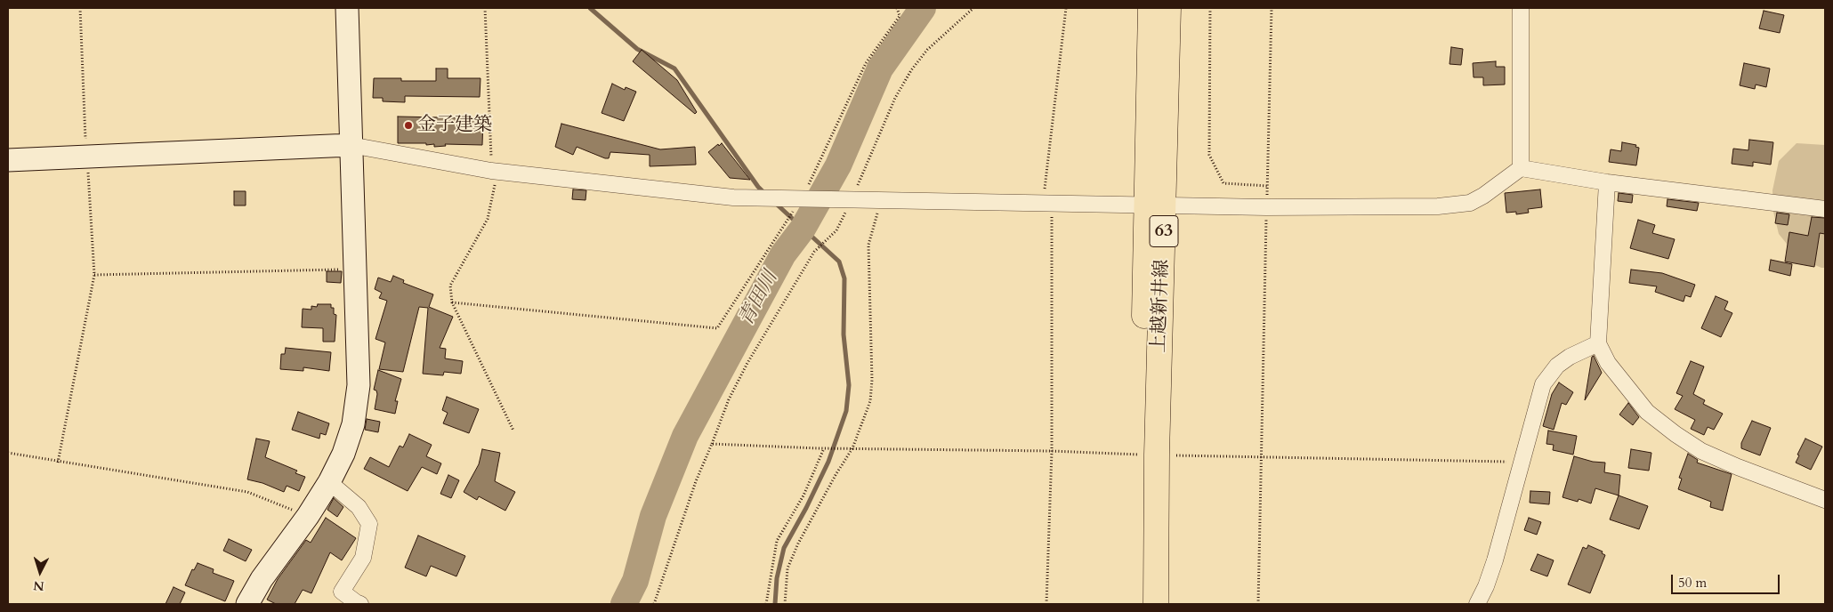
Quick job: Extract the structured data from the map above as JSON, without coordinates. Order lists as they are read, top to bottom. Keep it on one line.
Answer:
{"streets":{"main road":["63","上越新井線"]},"water":["青田川"],"places":["金子建築"],"scale_bar":"50 m","north":"bottom"}
